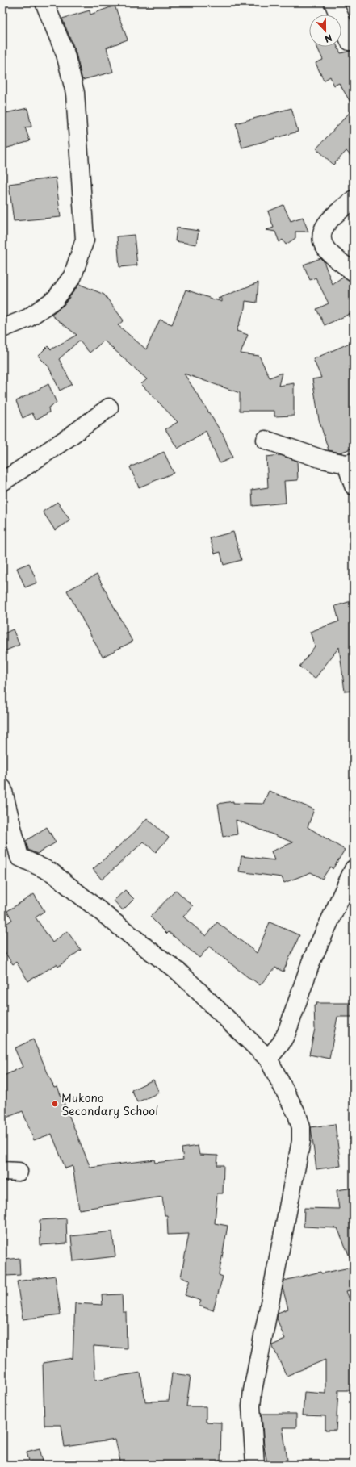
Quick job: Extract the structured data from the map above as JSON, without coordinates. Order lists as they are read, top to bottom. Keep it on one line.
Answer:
{"places":["Mukono Secondary School"],"north":"bottom"}
